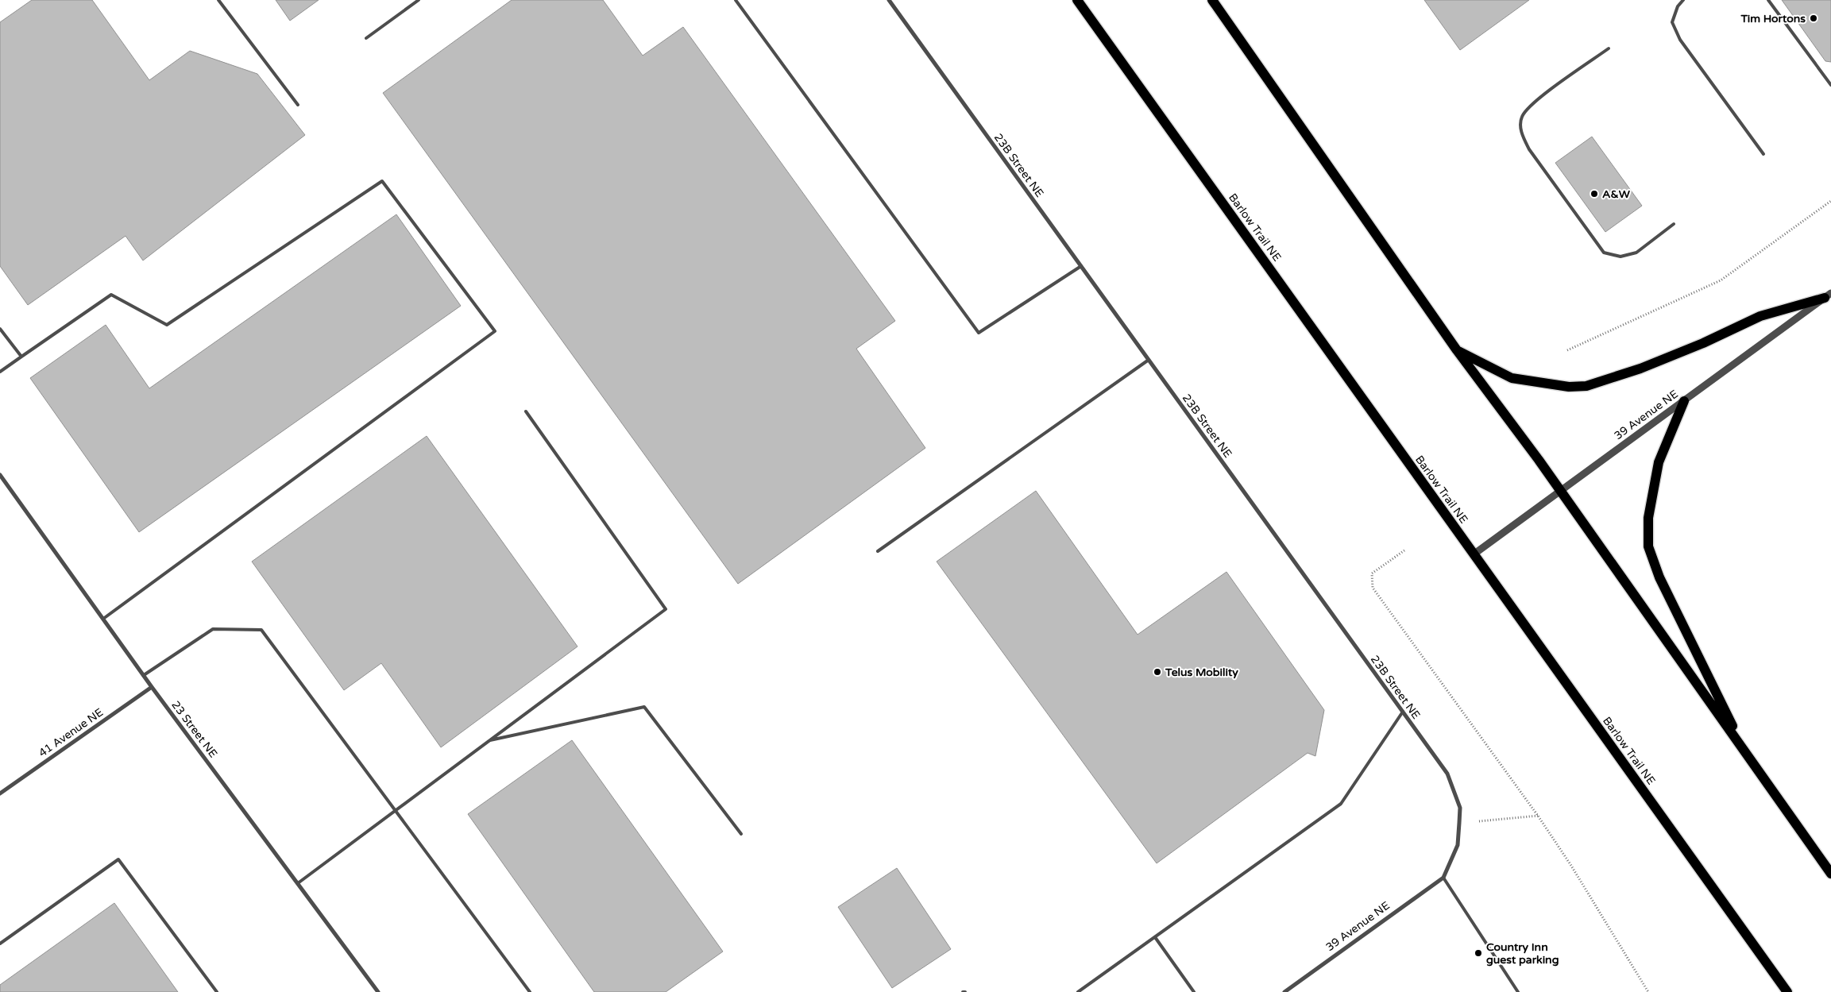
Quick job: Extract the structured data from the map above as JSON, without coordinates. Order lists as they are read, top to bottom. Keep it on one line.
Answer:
{"streets":{"main road":["Barlow Trail NE"],"street":["23B Street NE","39 Avenue NE","23 Street NE","41 Avenue NE"]},"crossings":[["23B Street NE","39 Avenue NE"],["Barlow Trail NE","39 Avenue NE"],["23 Street NE","41 Avenue NE"]],"places":["Tim Hortons","A&W","Telus Mobility","Country Inn guest parking"]}
